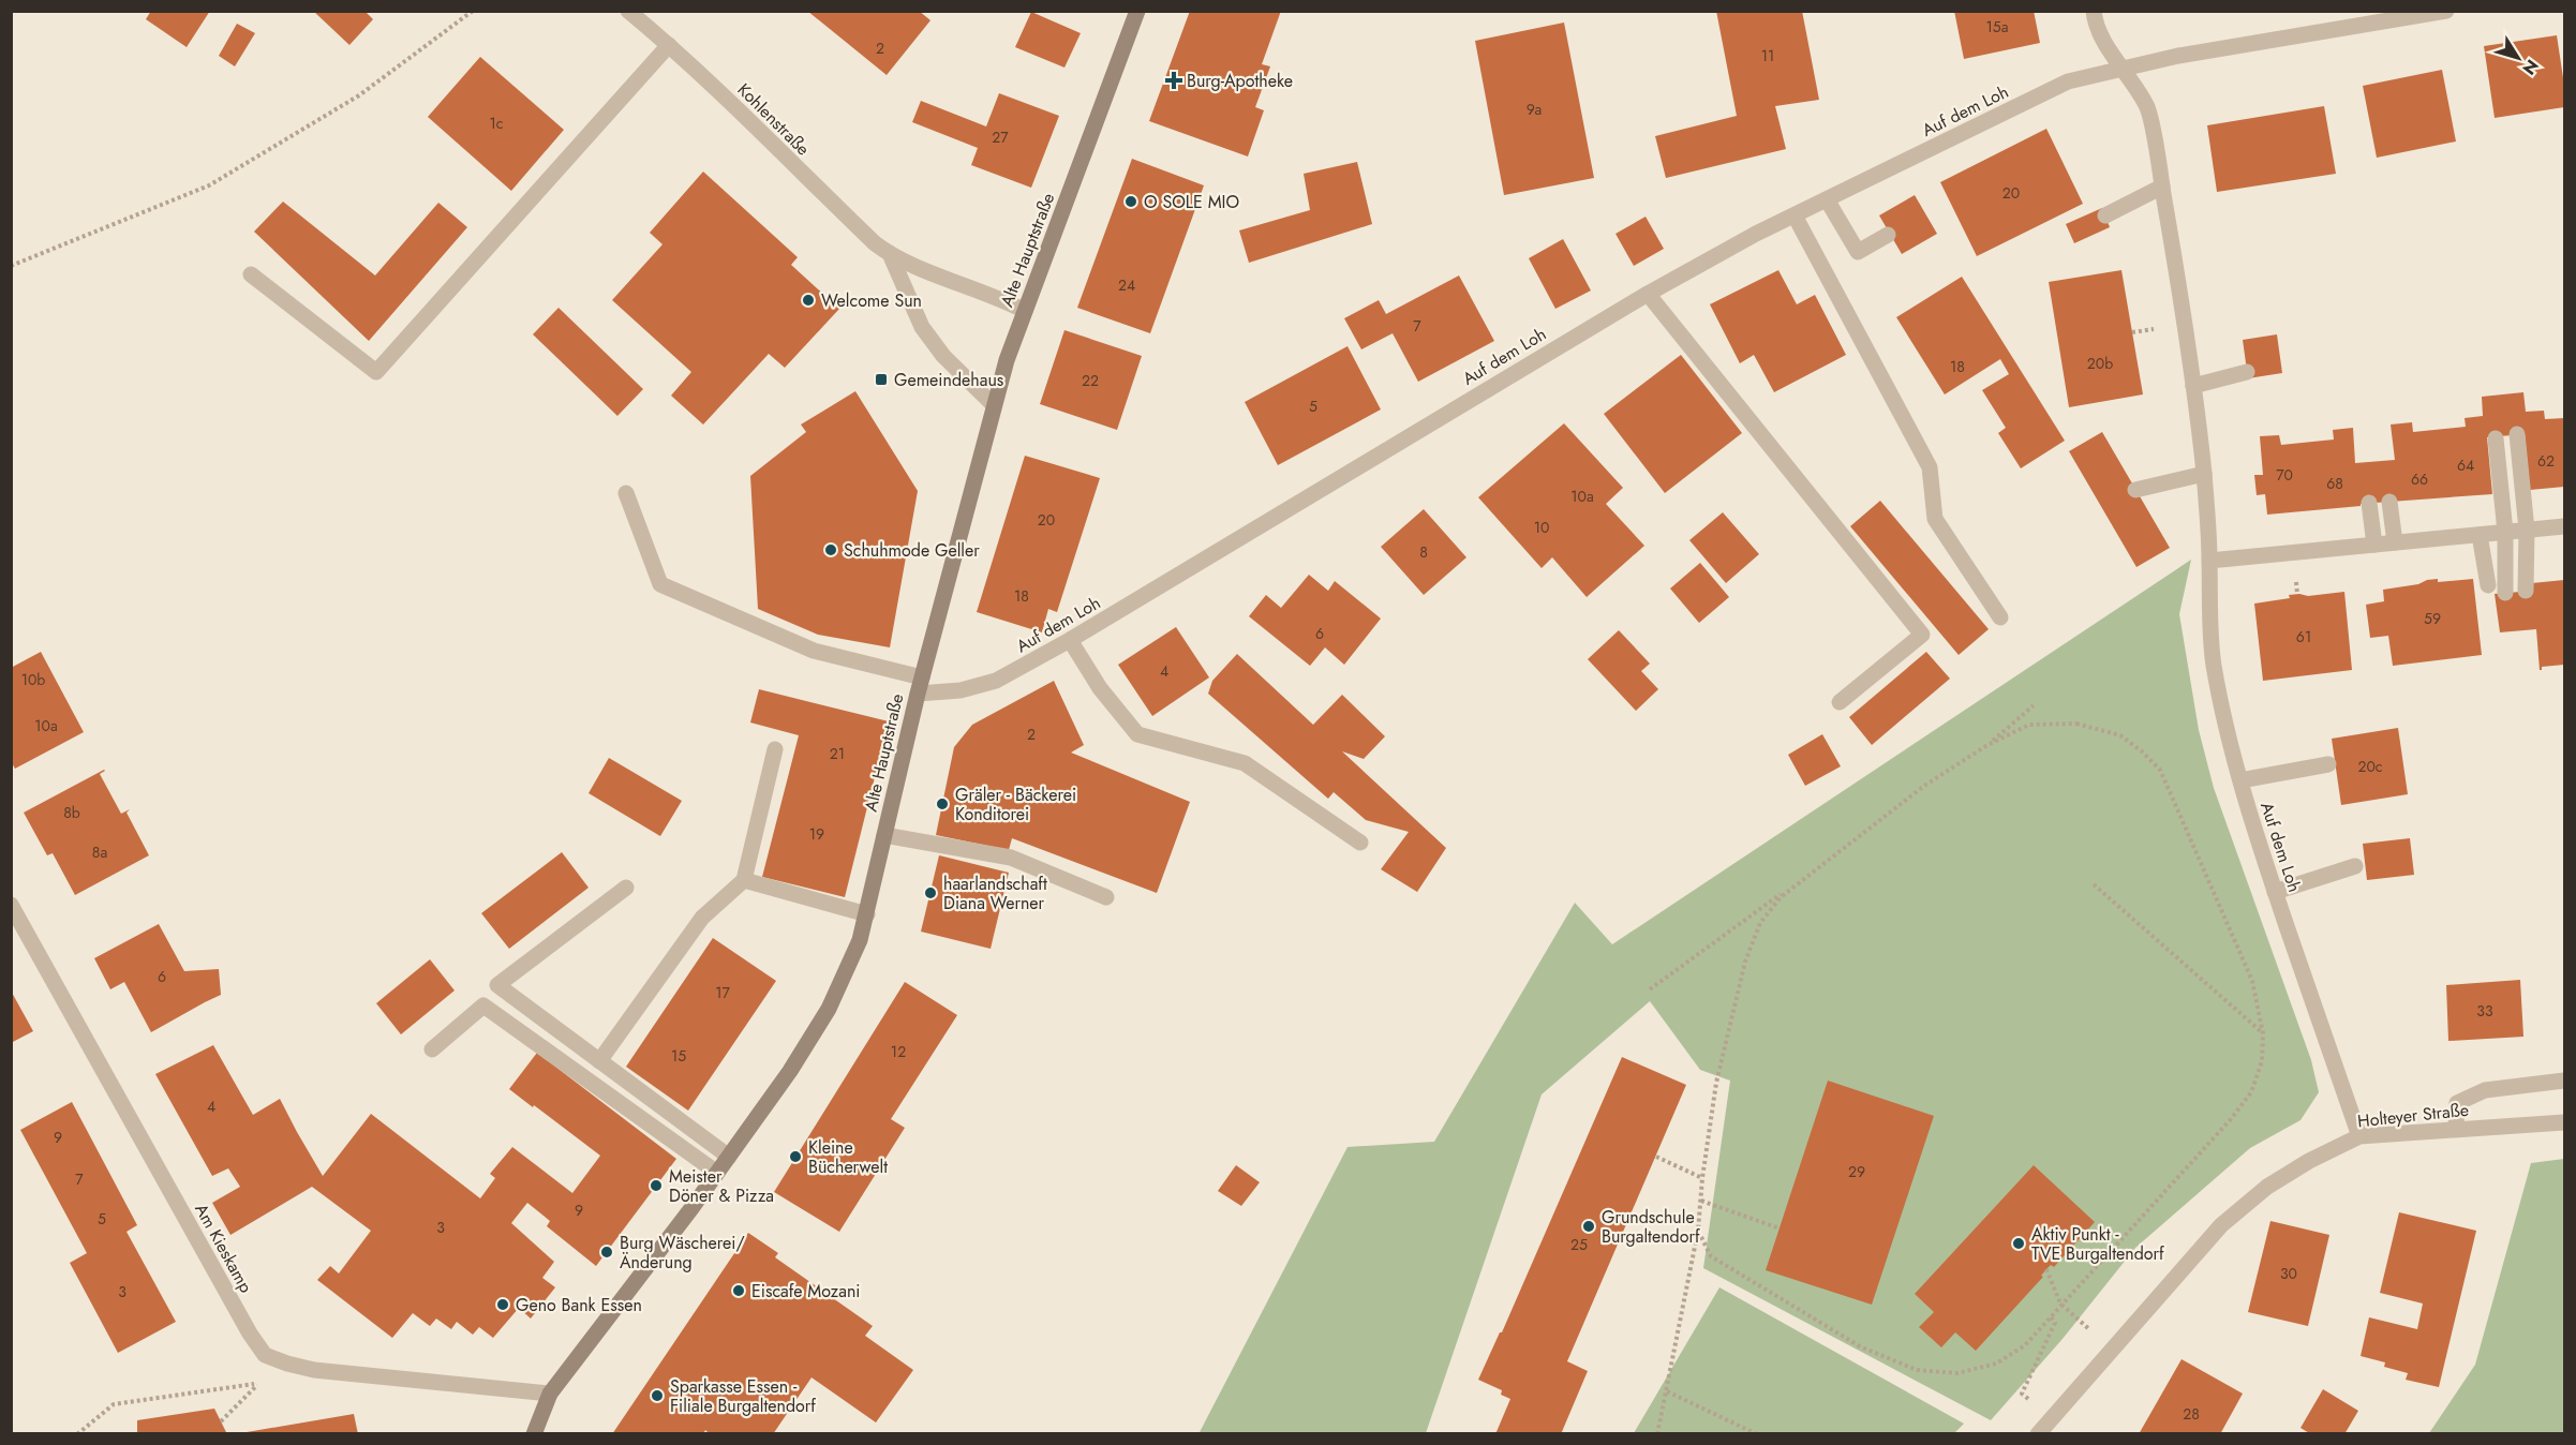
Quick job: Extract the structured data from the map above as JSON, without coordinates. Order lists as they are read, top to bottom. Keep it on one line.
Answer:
{"streets":{"main road":["Alte Hauptstraße"],"street":["Auf dem Loh","Kohlenstraße","Holteyer Straße","Am Kieskamp"]},"crossings":[["Auf dem Loh","Alte Hauptstraße"],["Auf dem Loh","Holteyer Straße"],["Kohlenstraße","Alte Hauptstraße"],["Alte Hauptstraße","Am Kieskamp"]],"places":{"health":["Burg-Apotheke"],"other":["O SOLE MIO","Welcome Sun","Schuhmode Geller","Gräler - Bäckerei Konditorei","haarlandschaft Diana Werner","Kleine Bücherwelt","Meister Döner & Pizza","Grundschule Burgaltendorf","Aktiv Punkt - TVE Burgaltendorf","Burg Wäscherei/ Änderung","Eiscafe Mozani","Geno Bank Essen","Sparkasse Essen - Filiale Burgaltendorf"],"transit":["Gemeindehaus"]},"house_numbers":["15a","2","11","9a","1c","27","20","24","7","20b","18","22","5","62","64","70","66","68","10a","20","10","8","18","59","6","61","4","10b","10a","2","21","20c","8b","19","8a","6","17","33","12","15","4","9","29","7","9","5","3","25","30","3","28"],"north":"bottom right"}
